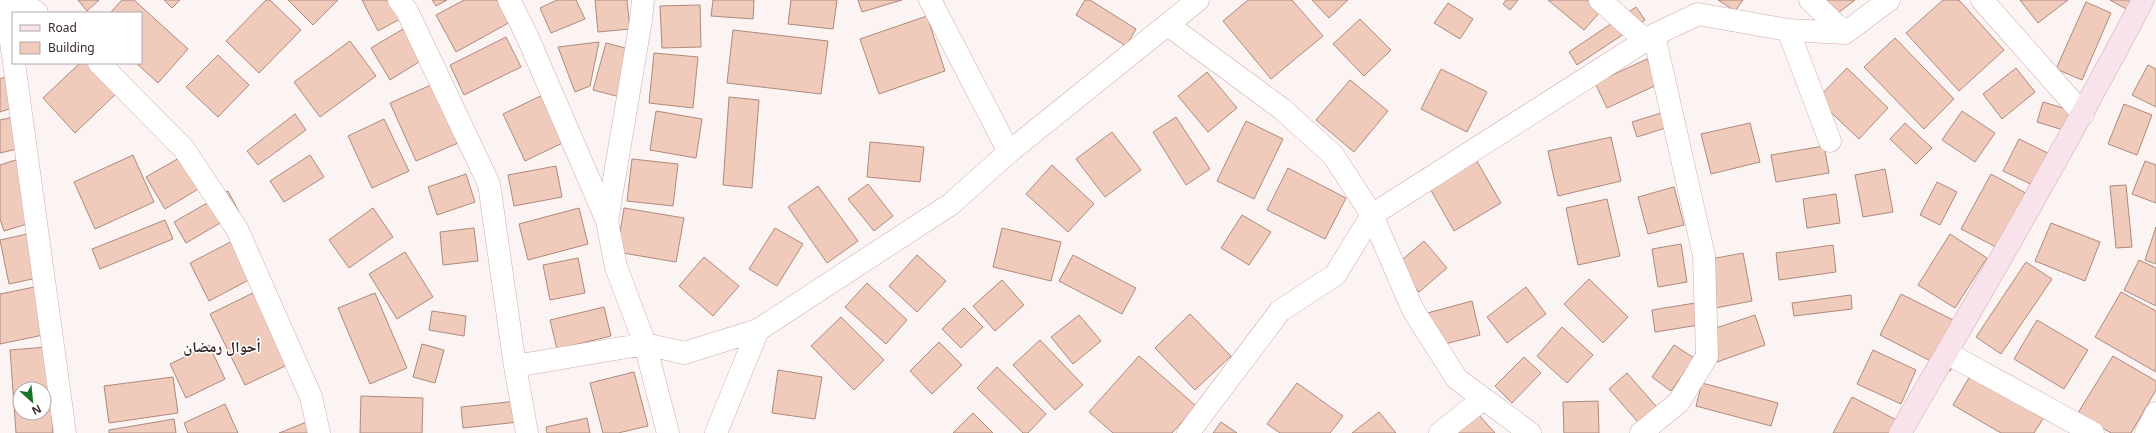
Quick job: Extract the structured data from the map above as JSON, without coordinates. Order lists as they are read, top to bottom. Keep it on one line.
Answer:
{"districts":["أحوال رمضان"],"legend":["Road","Building"],"north":"bottom right"}
